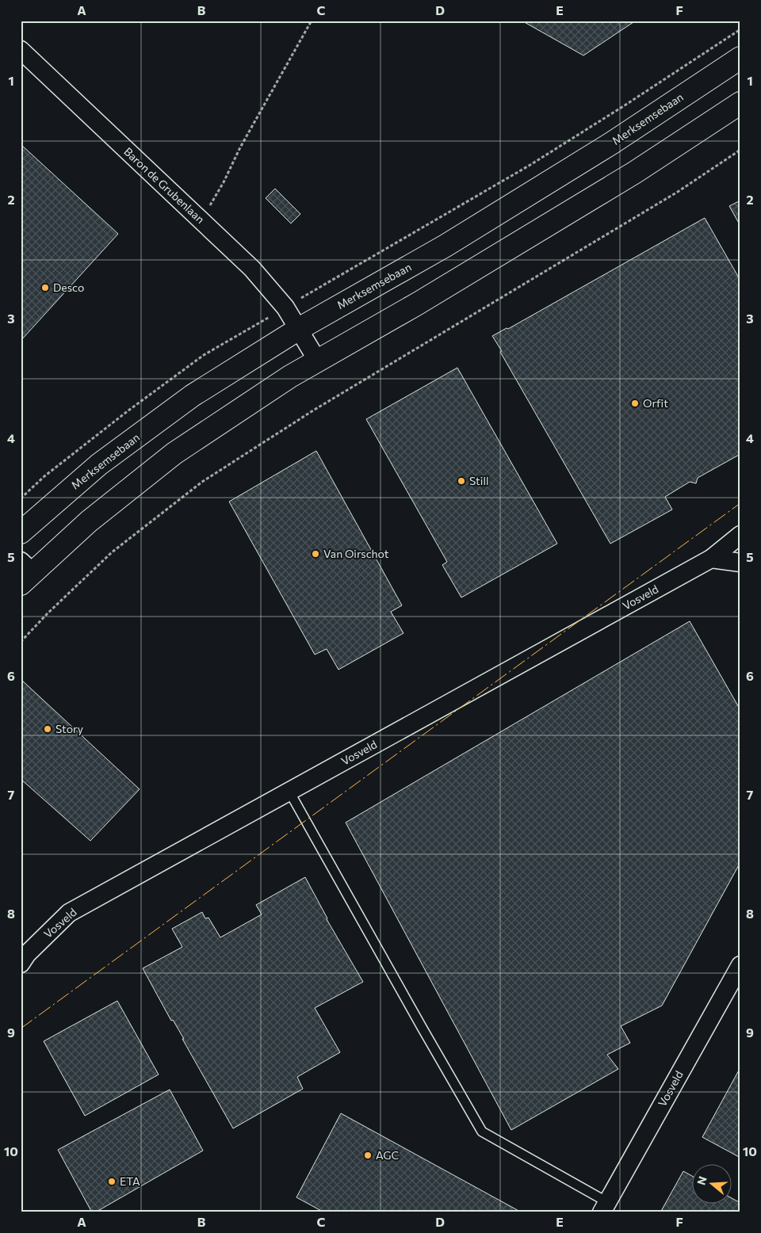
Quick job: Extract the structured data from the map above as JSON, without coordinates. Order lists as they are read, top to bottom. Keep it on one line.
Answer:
{"streets":{"main road":["Merksemsebaan"],"street":["Baron de Grubenlaan","Vosveld"]},"crossings":[["Merksemsebaan","Baron de Grubenlaan"]],"places":["Desco","Orfit","Still","Van Oirschot","Story","AGC","ETA"],"north":"left","grid":{"columns":["A","B","C","D","E","F"],"rows":["1","2","3","4","5","6","7","8","9","10"]}}
